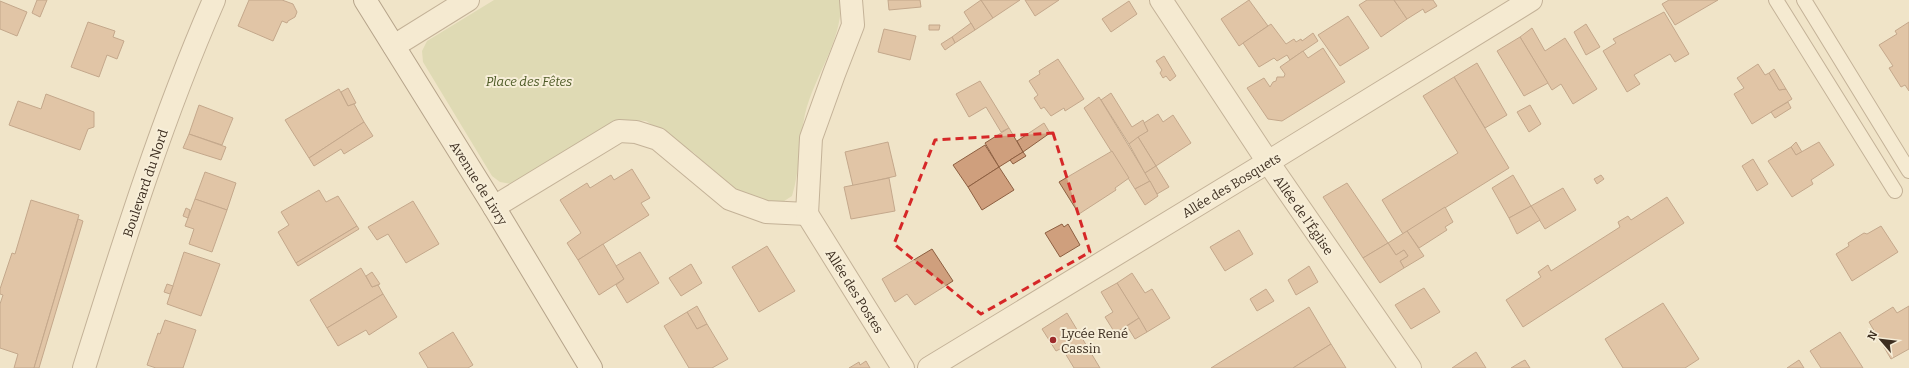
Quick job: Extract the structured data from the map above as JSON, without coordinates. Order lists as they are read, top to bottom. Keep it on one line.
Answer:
{"streets":{"street":["Boulevard du Nord","Avenue de Livry","Allée des Bosquets","Allée de l'Église","Allée des Postes"]},"crossings":[["Allée des Bosquets","Allée de l'Église"]],"parks":["Place des Fêtes"],"places":["Lycée René Cassin"],"north":"top left"}
